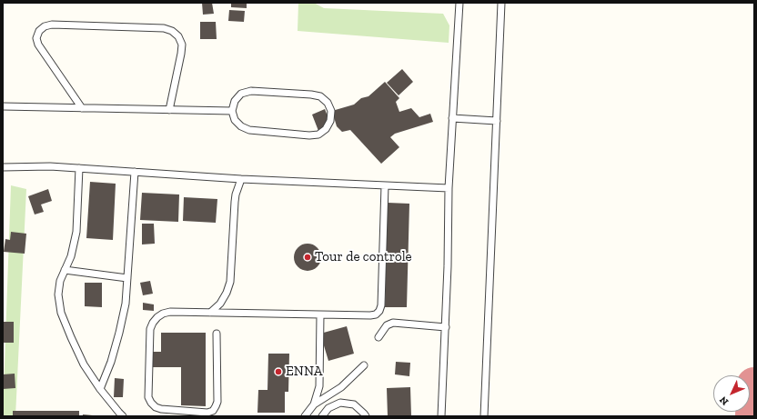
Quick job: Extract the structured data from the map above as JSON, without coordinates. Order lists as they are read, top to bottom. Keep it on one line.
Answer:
{"places":["Tour de controle","ENNA"],"north":"bottom left"}
